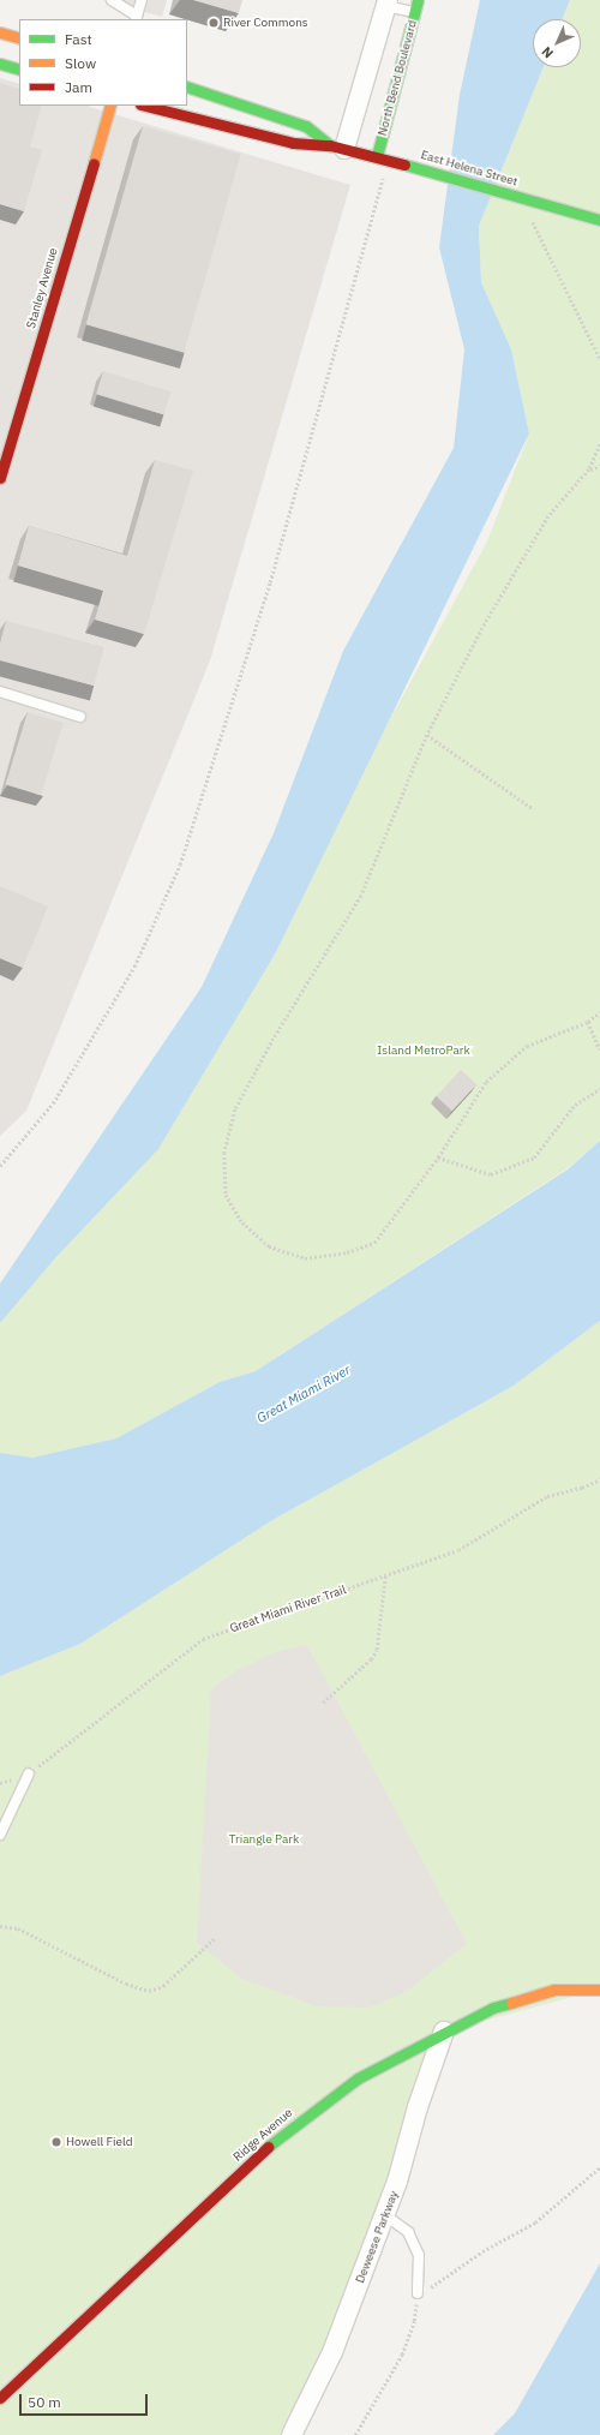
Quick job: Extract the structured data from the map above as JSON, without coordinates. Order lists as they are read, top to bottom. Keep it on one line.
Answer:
{"streets":{"street":["North Bend Boulevard","East Helena Street","Stanley Avenue","Ridge Avenue","Deweese Parkway"],"path":["Great Miami River Trail"]},"crossings":[["North Bend Boulevard","East Helena Street"],["Ridge Avenue","Deweese Parkway"]],"water":["Great Miami River"],"parks":["Island MetroPark","Triangle Park"],"places":["River Commons","Howell Field"],"legend":["Fast","Slow","Jam"],"scale_bar":"50 m","north":"bottom left"}
